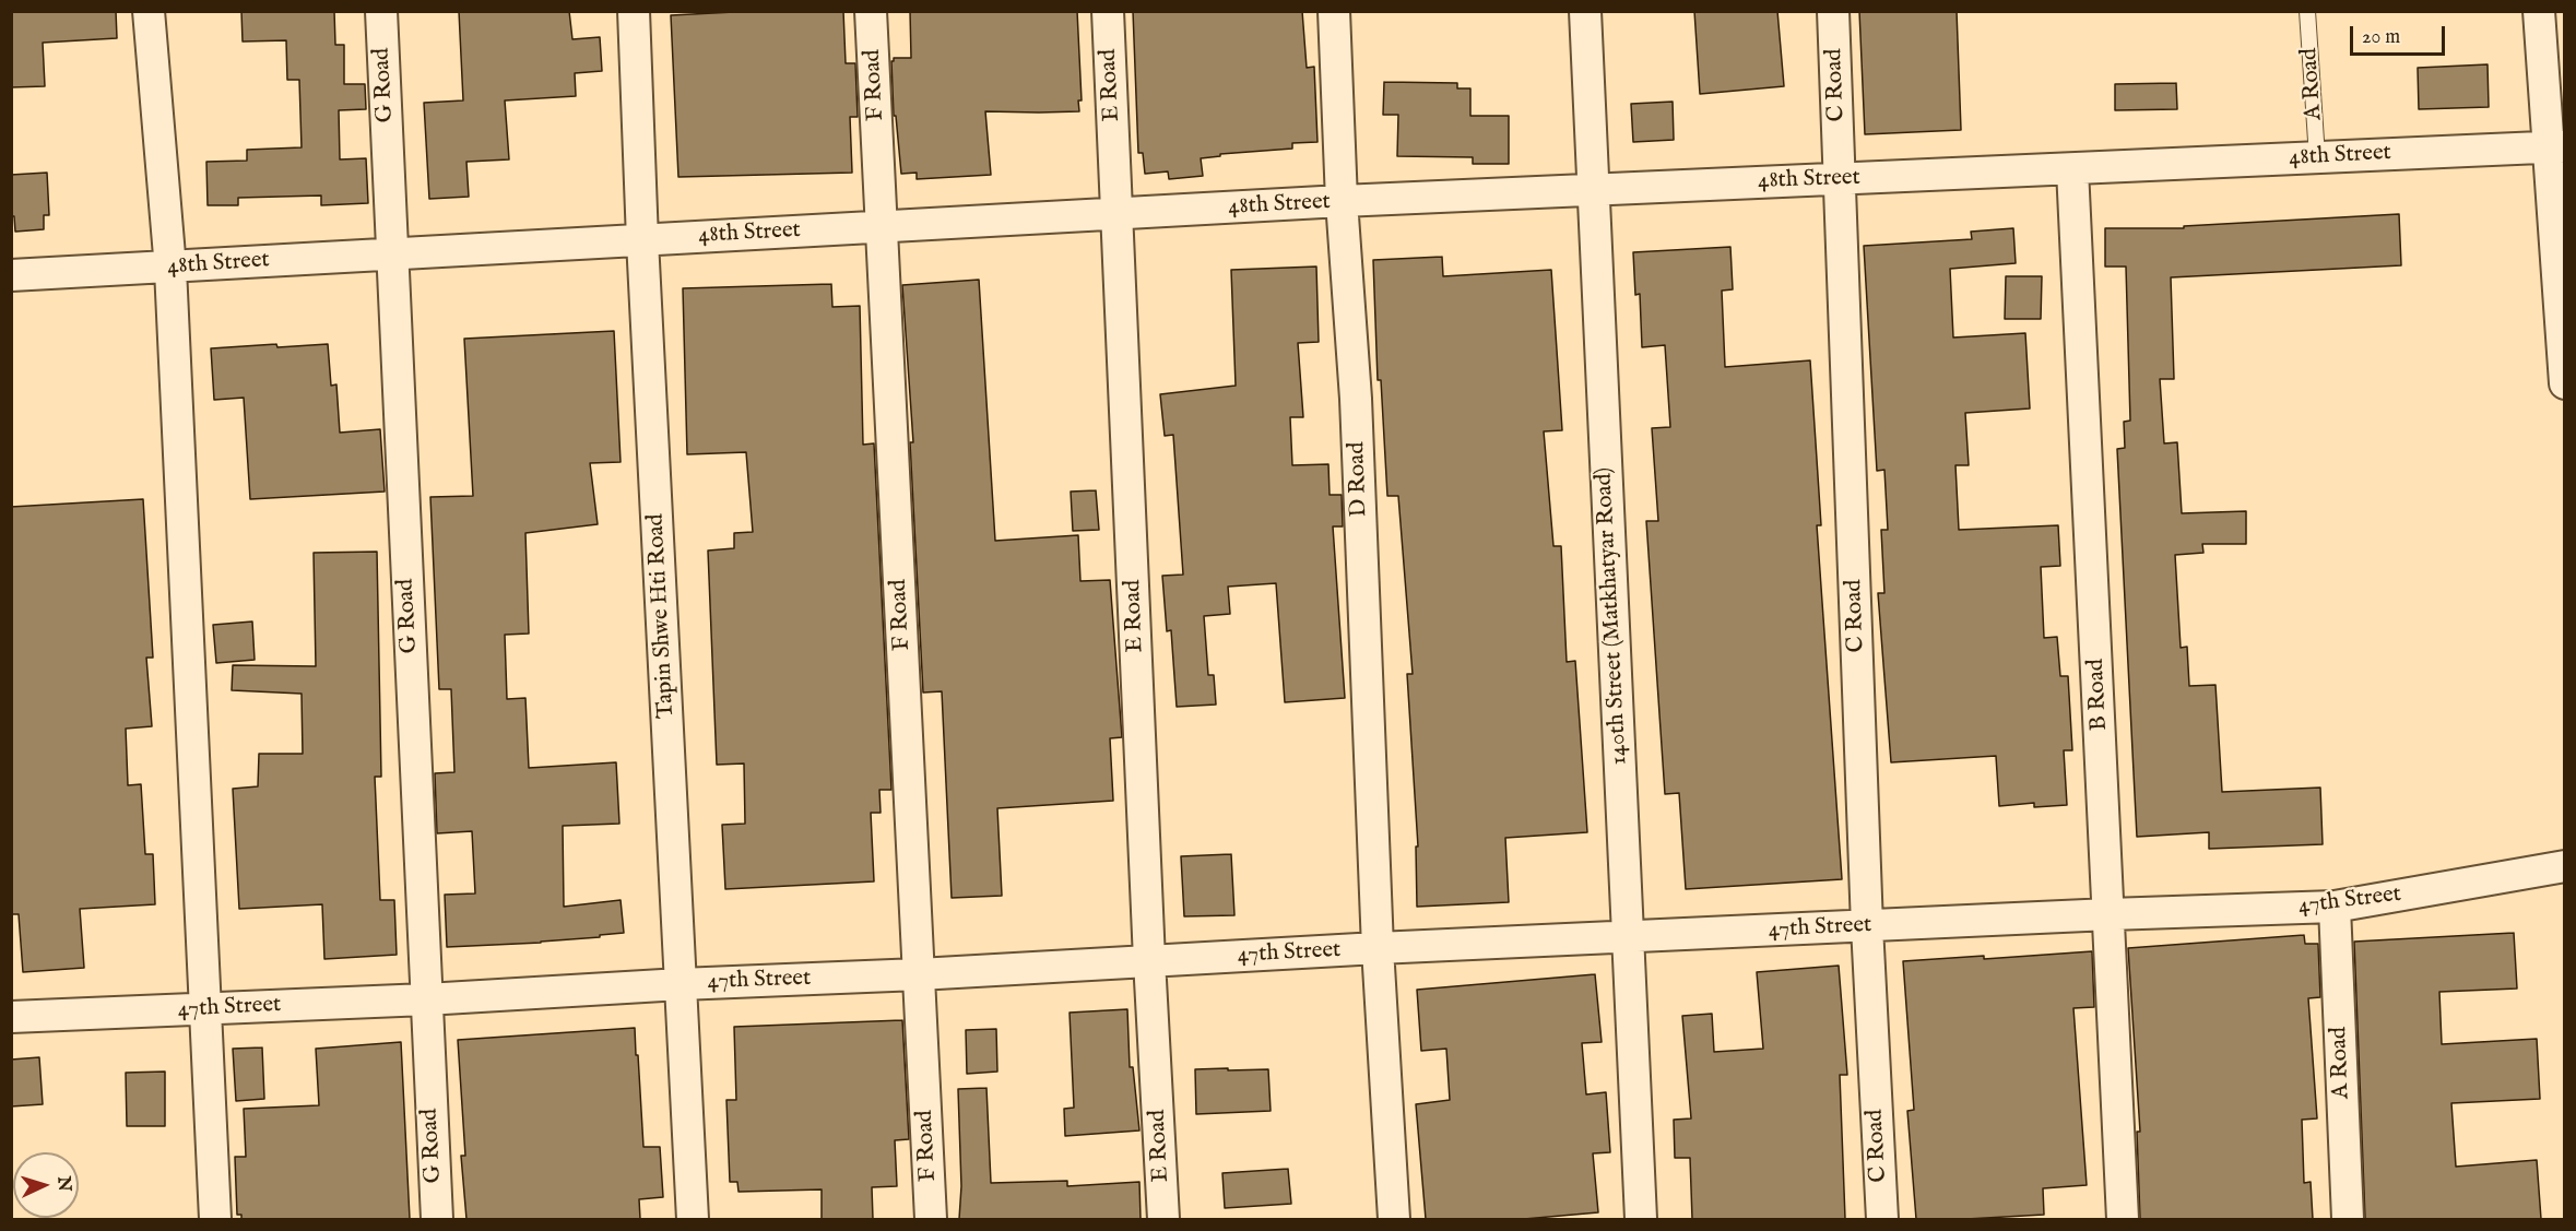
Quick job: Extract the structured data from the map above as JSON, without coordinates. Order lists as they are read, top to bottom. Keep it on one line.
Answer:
{"streets":{"street":["A Road","G Road","F Road","E Road","C Road","48th Street","D Road","Tapin Shwe Hti Road","140th Street (Matkhatyar Road)","B Road","47th Street"]},"crossings":[["A Road","48th Street"],["A Road","47th Street"],["G Road","48th Street"],["G Road","47th Street"],["F Road","48th Street"],["F Road","47th Street"],["E Road","48th Street"],["E Road","47th Street"],["C Road","48th Street"],["C Road","47th Street"],["48th Street","D Road"],["48th Street","Tapin Shwe Hti Road"],["48th Street","140th Street (Matkhatyar Road)"],["48th Street","B Road"],["D Road","47th Street"],["Tapin Shwe Hti Road","47th Street"],["140th Street (Matkhatyar Road)","47th Street"],["B Road","47th Street"]],"scale_bar":"20 m","north":"right"}
